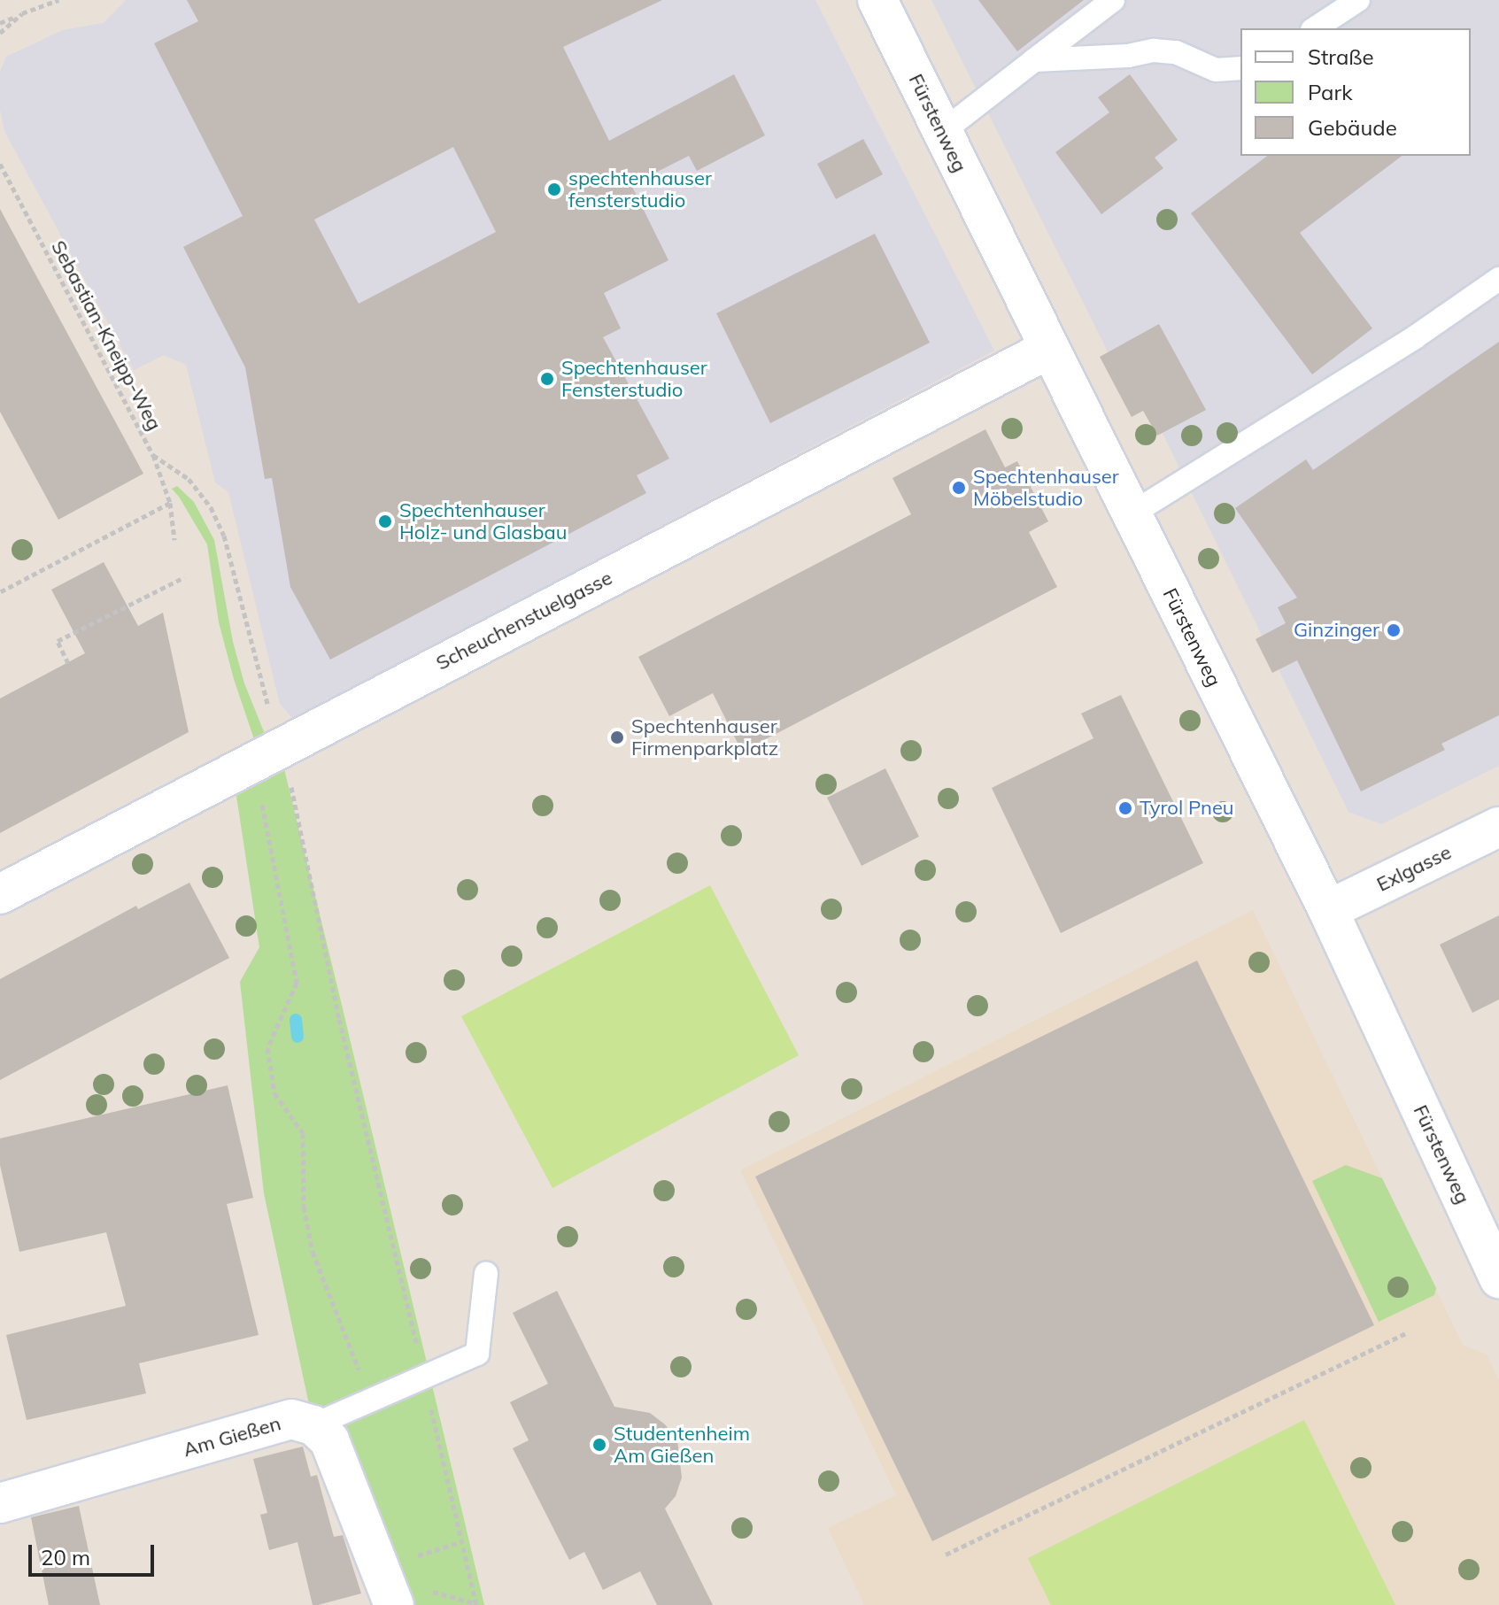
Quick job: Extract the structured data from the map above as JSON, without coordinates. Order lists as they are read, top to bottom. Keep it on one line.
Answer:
{"streets":{"street":["Fürstenweg","Scheuchenstuelgasse","Exlgasse","Am Gießen"],"path":["Sebastian-Kneipp-Weg"]},"crossings":[["Fürstenweg","Scheuchenstuelgasse"],["Fürstenweg","Exlgasse"],["Sebastian-Kneipp-Weg","Scheuchenstuelgasse"]],"places":["spechtenhauser fensterstudio","Spechtenhauser Fensterstudio","Spechtenhauser Möbelstudio","Spechtenhauser Holz- und Glasbau","Ginzinger","Spechtenhauser Firmenparkplatz","Tyrol Pneu","Studentenheim Am Gießen"],"legend":["Straße","Park","Gebäude"],"scale_bar":"20 m"}
